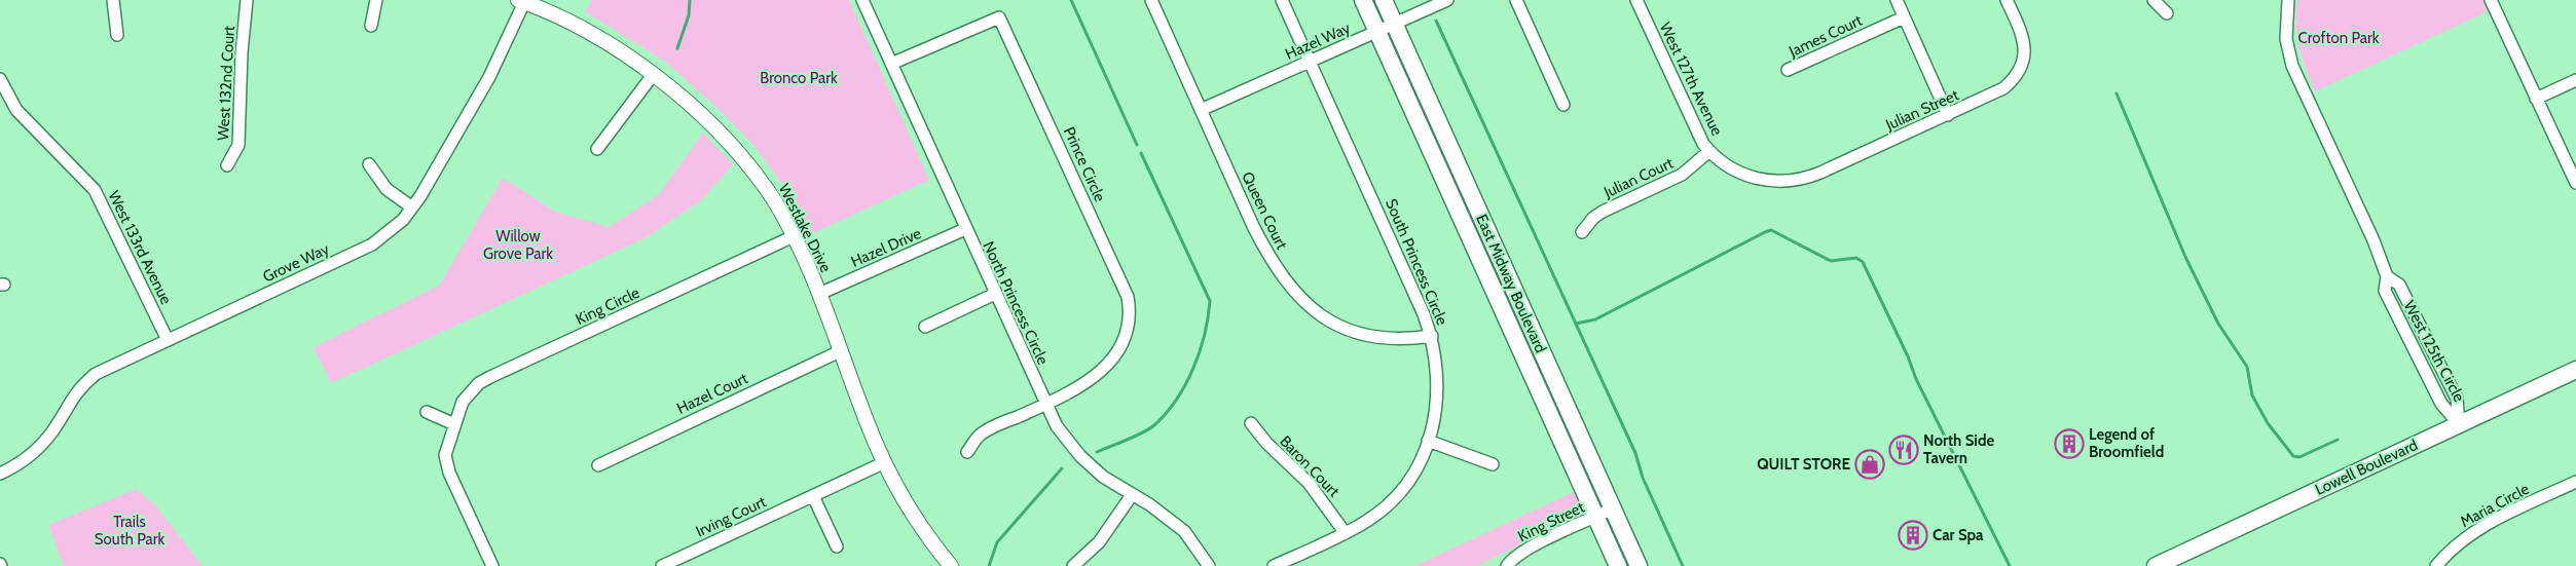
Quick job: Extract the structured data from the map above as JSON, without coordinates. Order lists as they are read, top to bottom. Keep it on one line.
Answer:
{"streets":{"main road":["East Midway Boulevard","Lowell Boulevard"],"street":["James Court","Hazel Way","West 127th Avenue","West 132nd Court","Julian Street","Prince Circle","Julian Court","Queen Court","Westlake Drive","West 133rd Avenue","Hazel Drive","South Princess Circle","Grove Way","North Princess Circle","King Circle","West 125th Circle","Hazel Court","Baron Court","Maria Circle","Irving Court","King Street"]},"crossings":[["Hazel Way","Queen Court"],["Hazel Way","South Princess Circle"],["Hazel Way","East Midway Boulevard"],["West 127th Avenue","Julian Street"],["West 127th Avenue","Julian Court"],["Prince Circle","North Princess Circle"],["Queen Court","South Princess Circle"],["Westlake Drive","Hazel Drive"],["Westlake Drive","Grove Way"],["Westlake Drive","King Circle"],["Westlake Drive","Hazel Court"],["Westlake Drive","Irving Court"],["West 133rd Avenue","Grove Way"],["Hazel Drive","North Princess Circle"],["South Princess Circle","Baron Court"],["East Midway Boulevard","King Street"],["West 125th Circle","Lowell Boulevard"]],"parks":["Crofton Park","Bronco Park","Willow Grove Park","Trails South Park"],"places":{"building":["Legend of Broomfield","Car Spa"],"restaurant":["North Side Tavern"],"shop":["QUILT STORE"]}}
